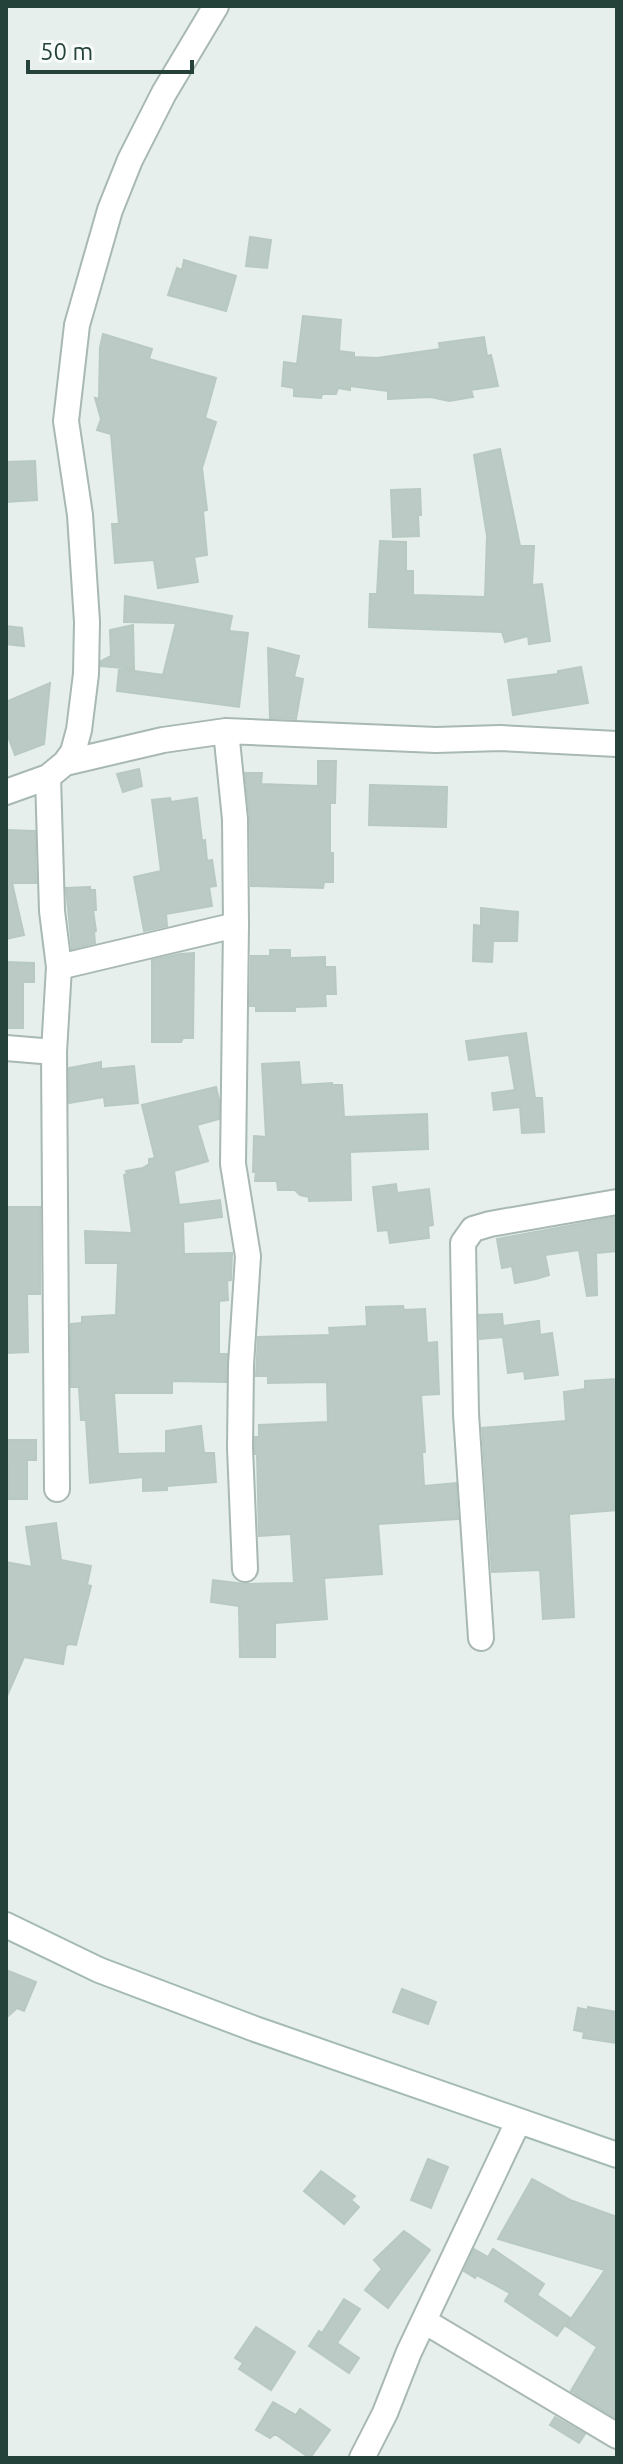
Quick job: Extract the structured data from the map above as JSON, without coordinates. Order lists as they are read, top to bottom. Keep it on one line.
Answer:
{"scale_bar":"50 m"}
